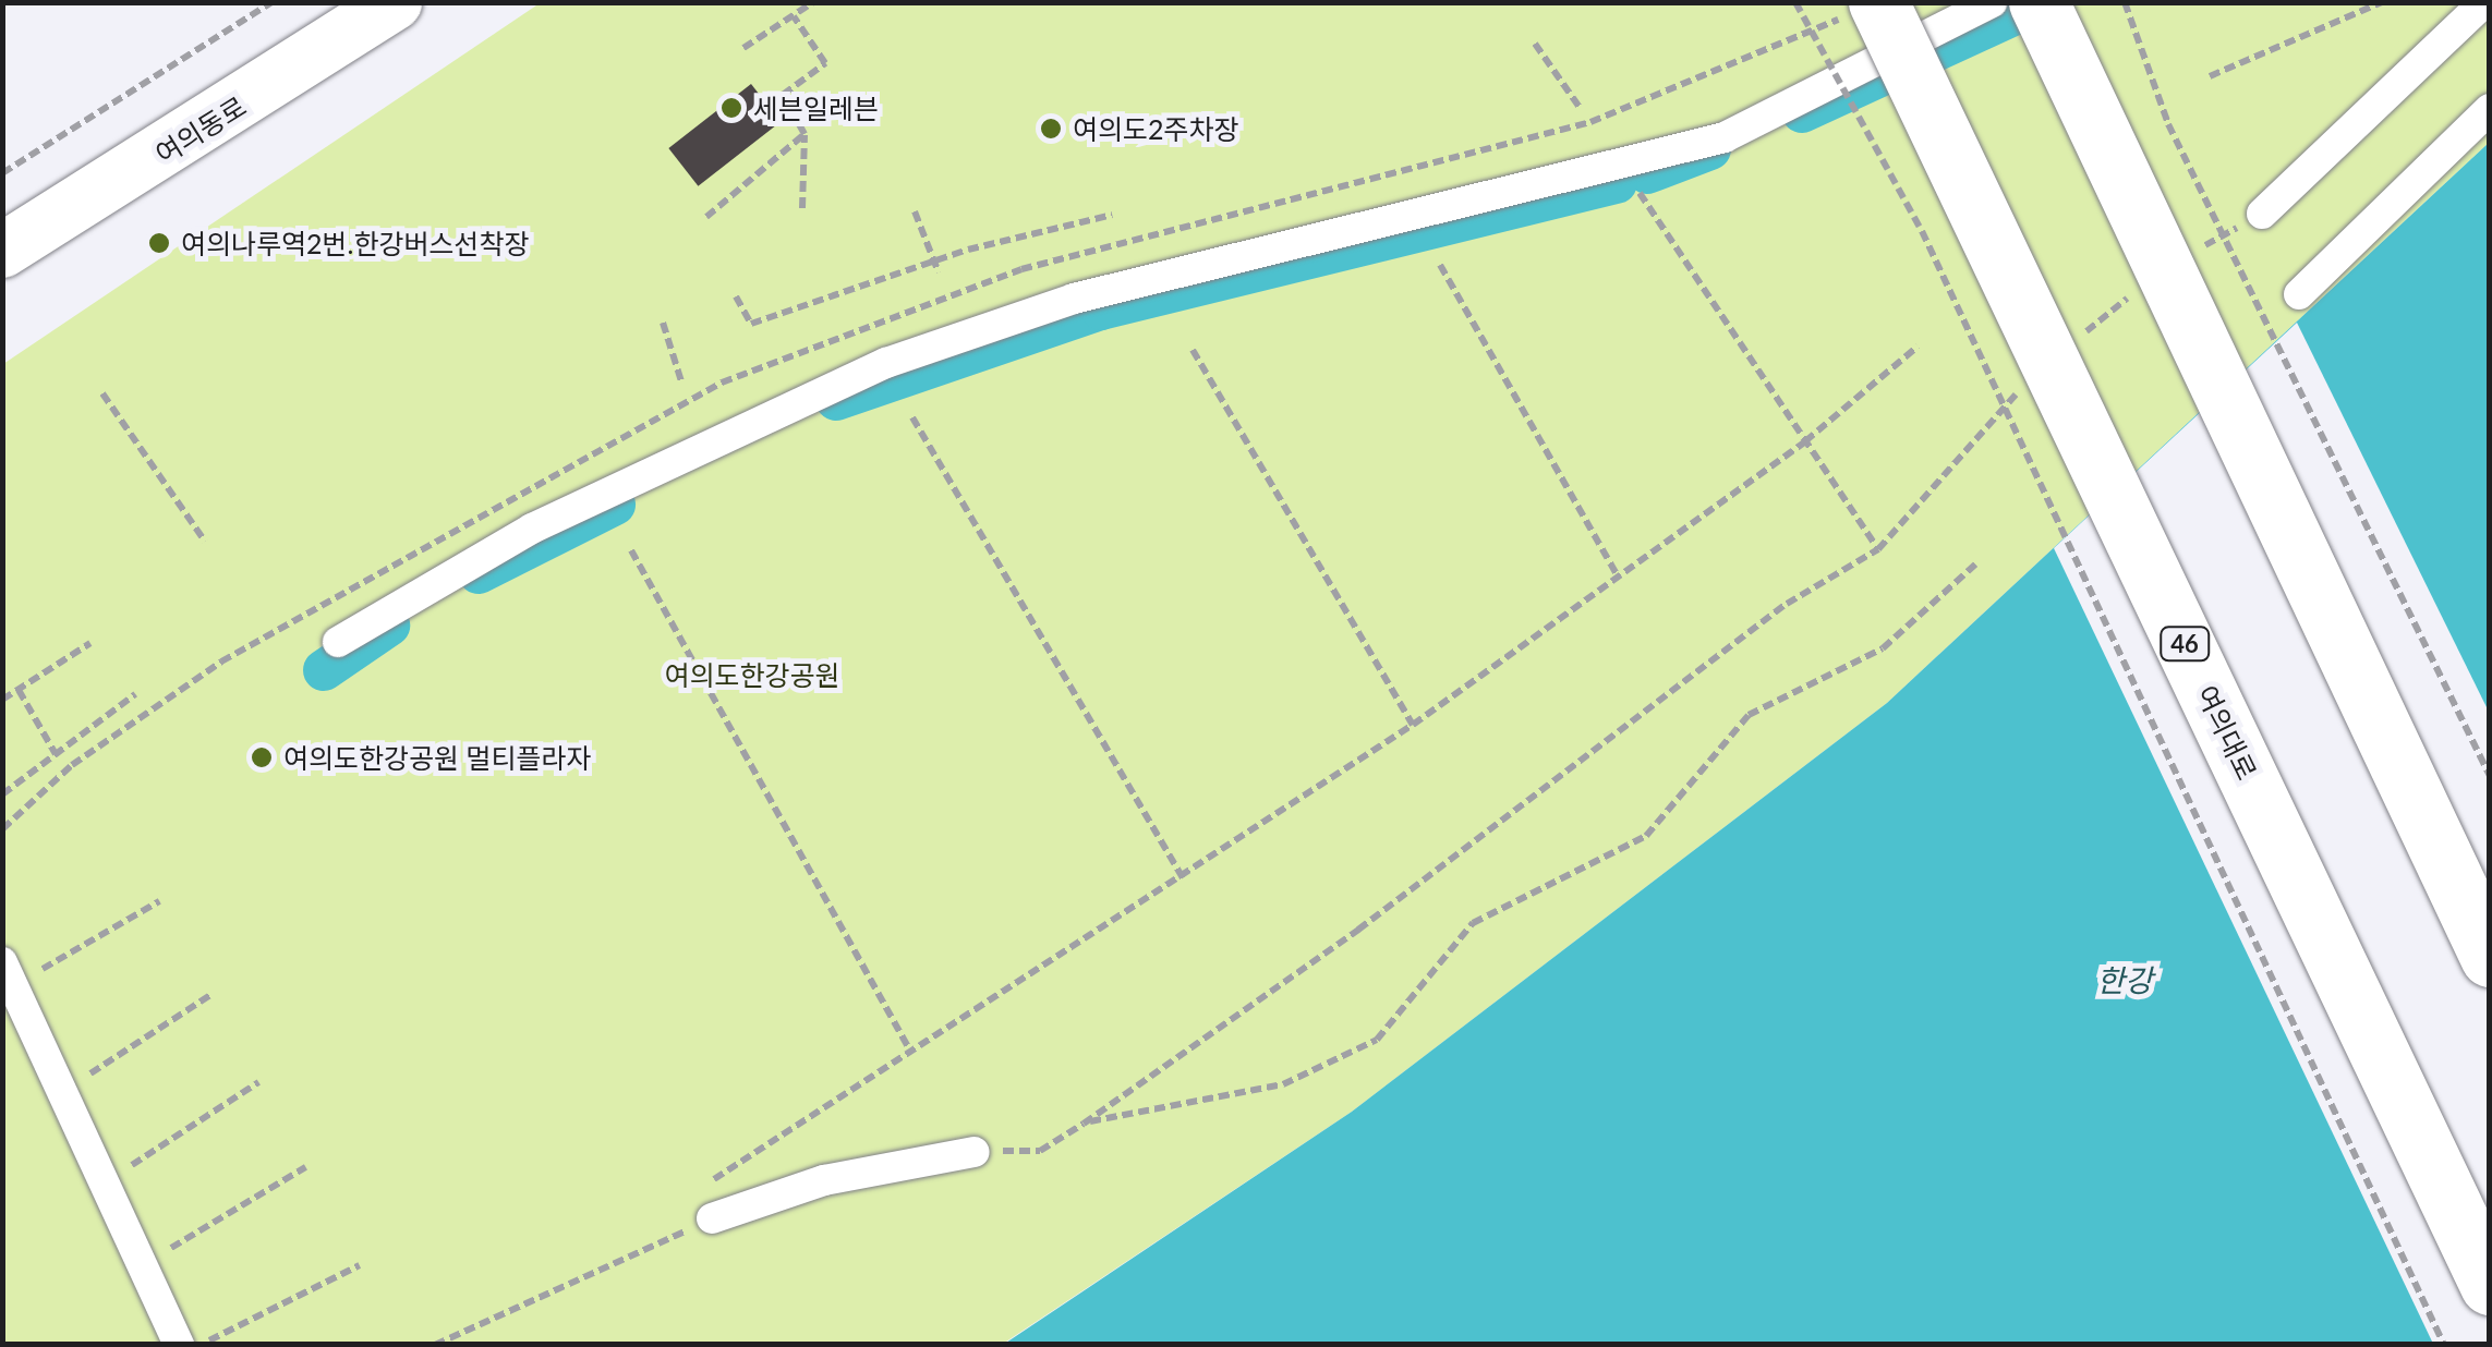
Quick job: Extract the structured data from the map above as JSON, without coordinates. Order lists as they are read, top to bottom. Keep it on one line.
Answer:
{"streets":{"main road":["여의동로","46","여의대로"]},"crossings":[["46","여의대로"]],"water":["한강"],"parks":["여의도한강공원"],"places":["세븐일레븐","여의도2주차장","여의나루역2번.한강버스선착장","여의도한강공원 멀티플라자"]}
